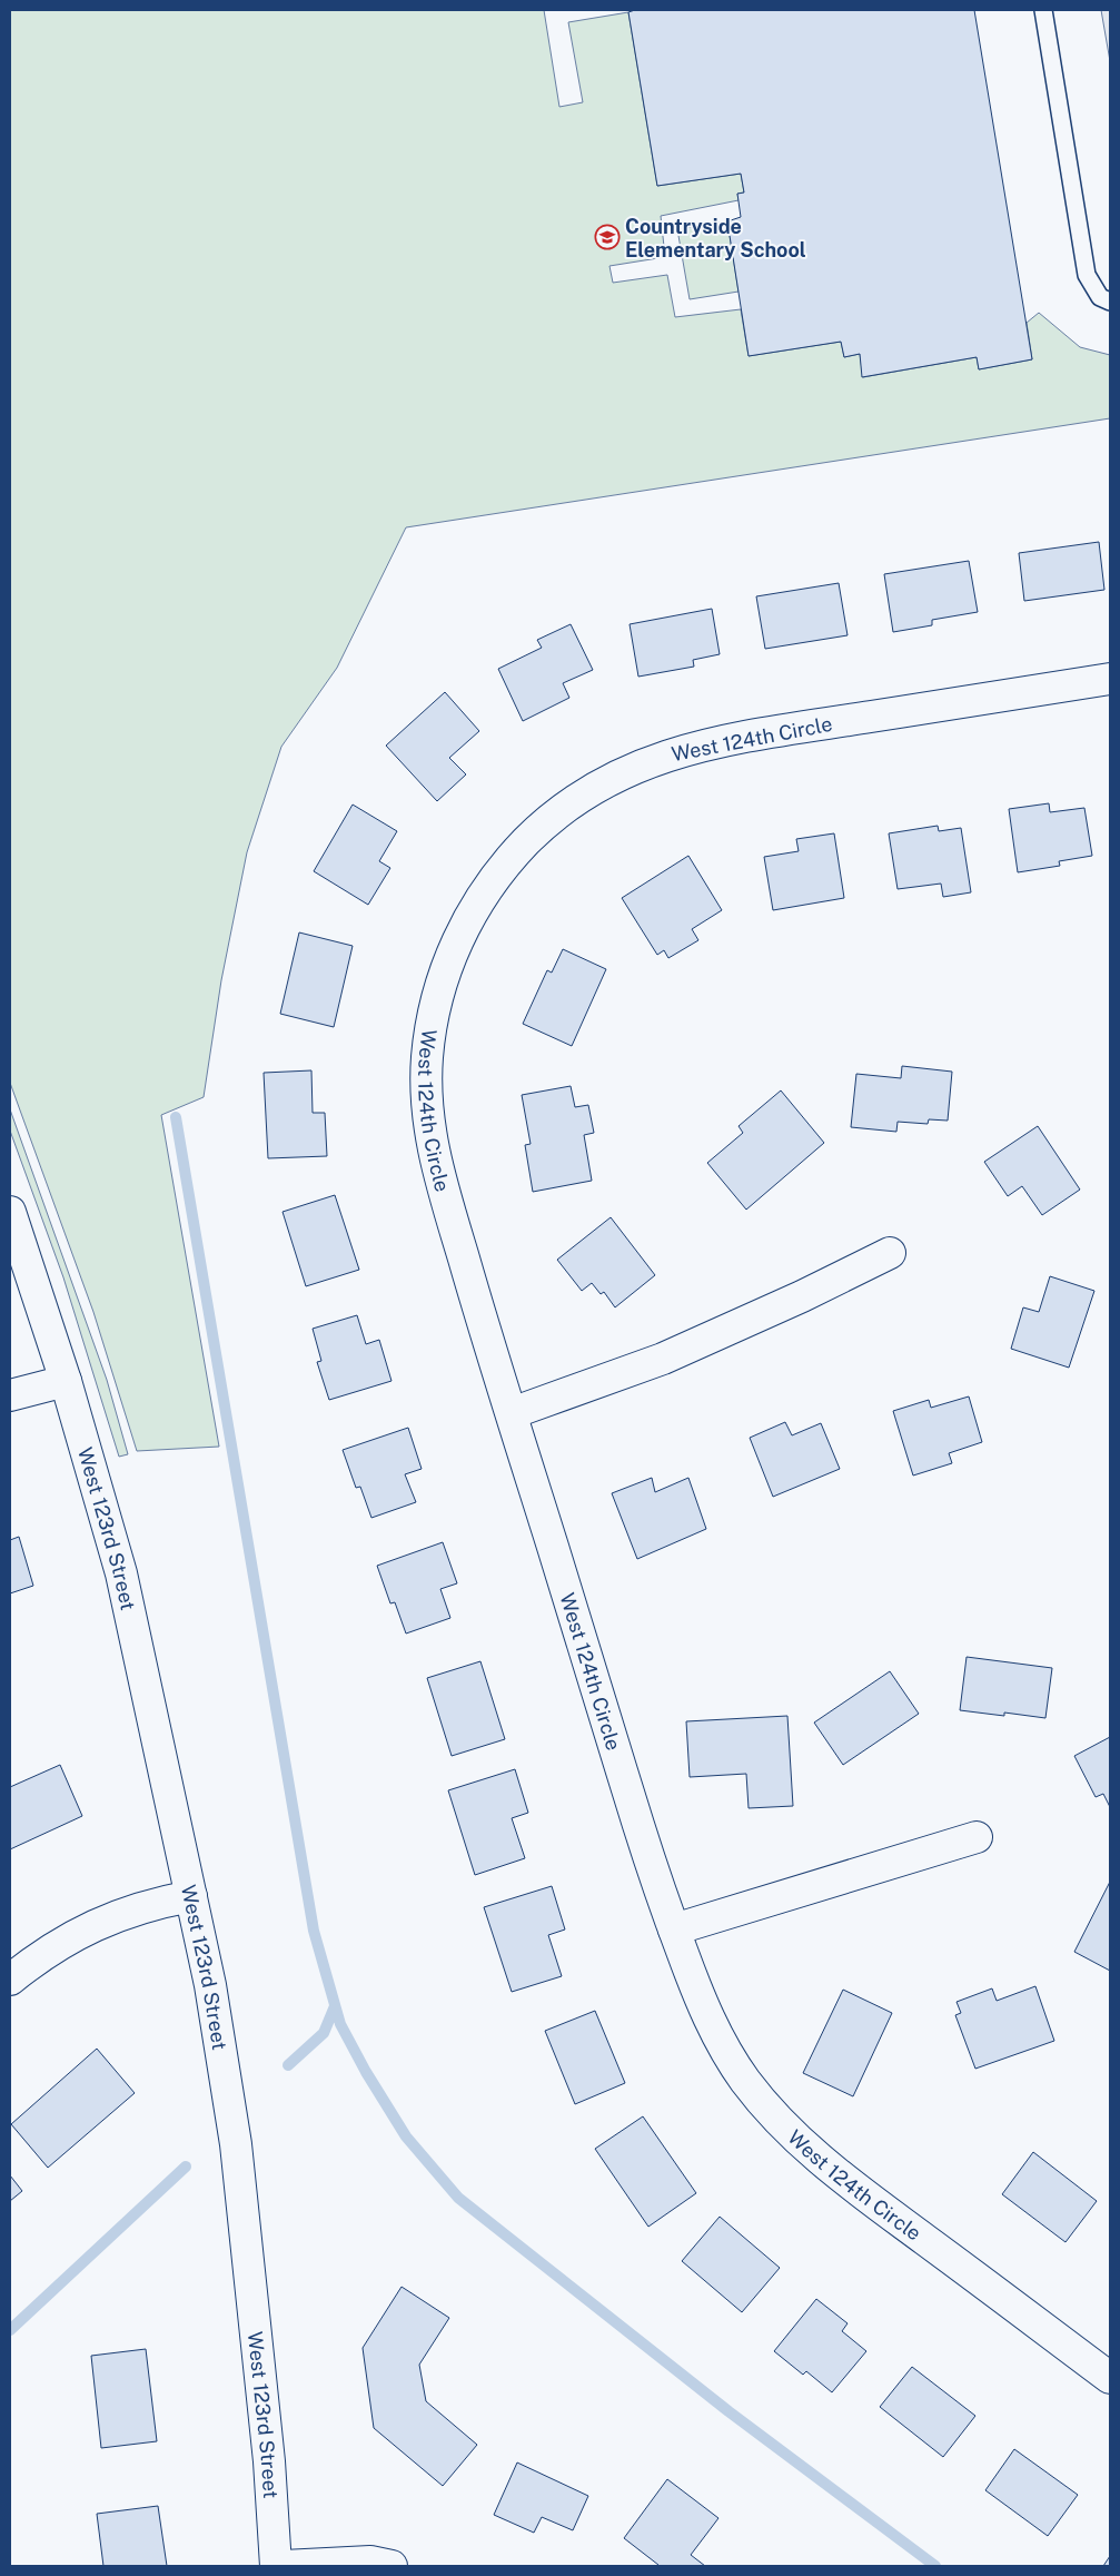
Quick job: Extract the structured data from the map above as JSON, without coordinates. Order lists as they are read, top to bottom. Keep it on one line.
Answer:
{"streets":{"street":["West 124th Circle","West 123rd Street"]},"places":{"school or university":["Countryside Elementary School"]}}
